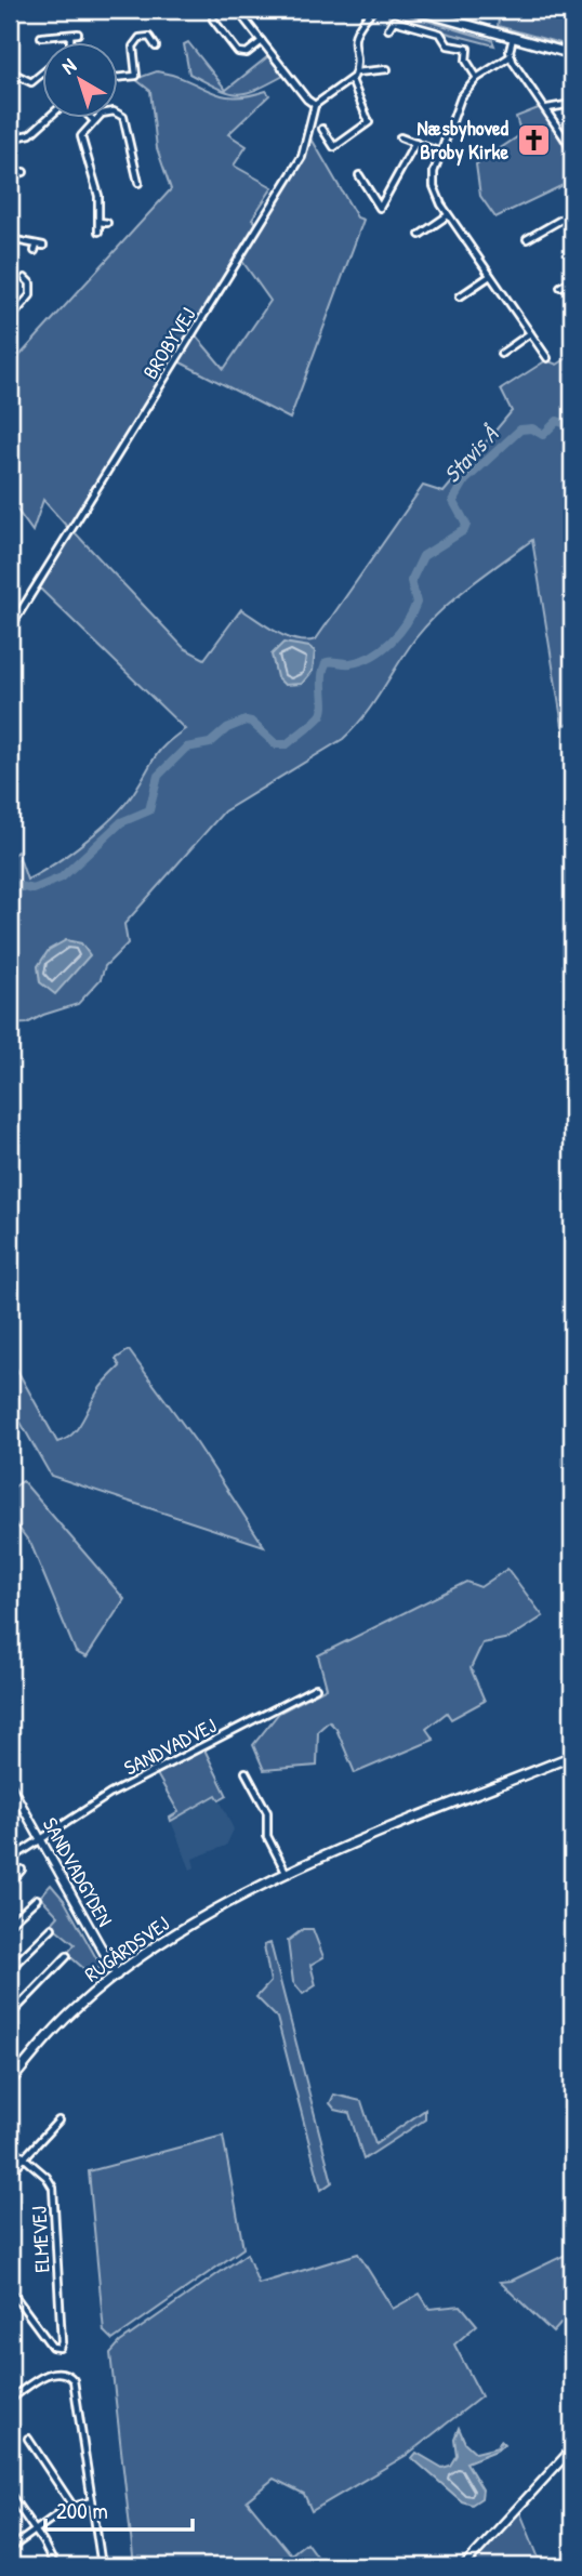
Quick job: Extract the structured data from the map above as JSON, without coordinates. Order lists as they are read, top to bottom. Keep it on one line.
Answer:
{"streets":{"main road":["RUGÅRDSVEJ"],"street":["BROBYVEJ","SANDVADVEJ","SANDVADGYDEN","ELMEVEJ"]},"crossings":[["SANDVADVEJ","SANDVADGYDEN"],["SANDVADGYDEN","RUGÅRDSVEJ"]],"water":["Stavis Å"],"places":{"church":["Næsbyhoved Broby Kirke"]},"scale_bar":"200 m","north":"top left"}
